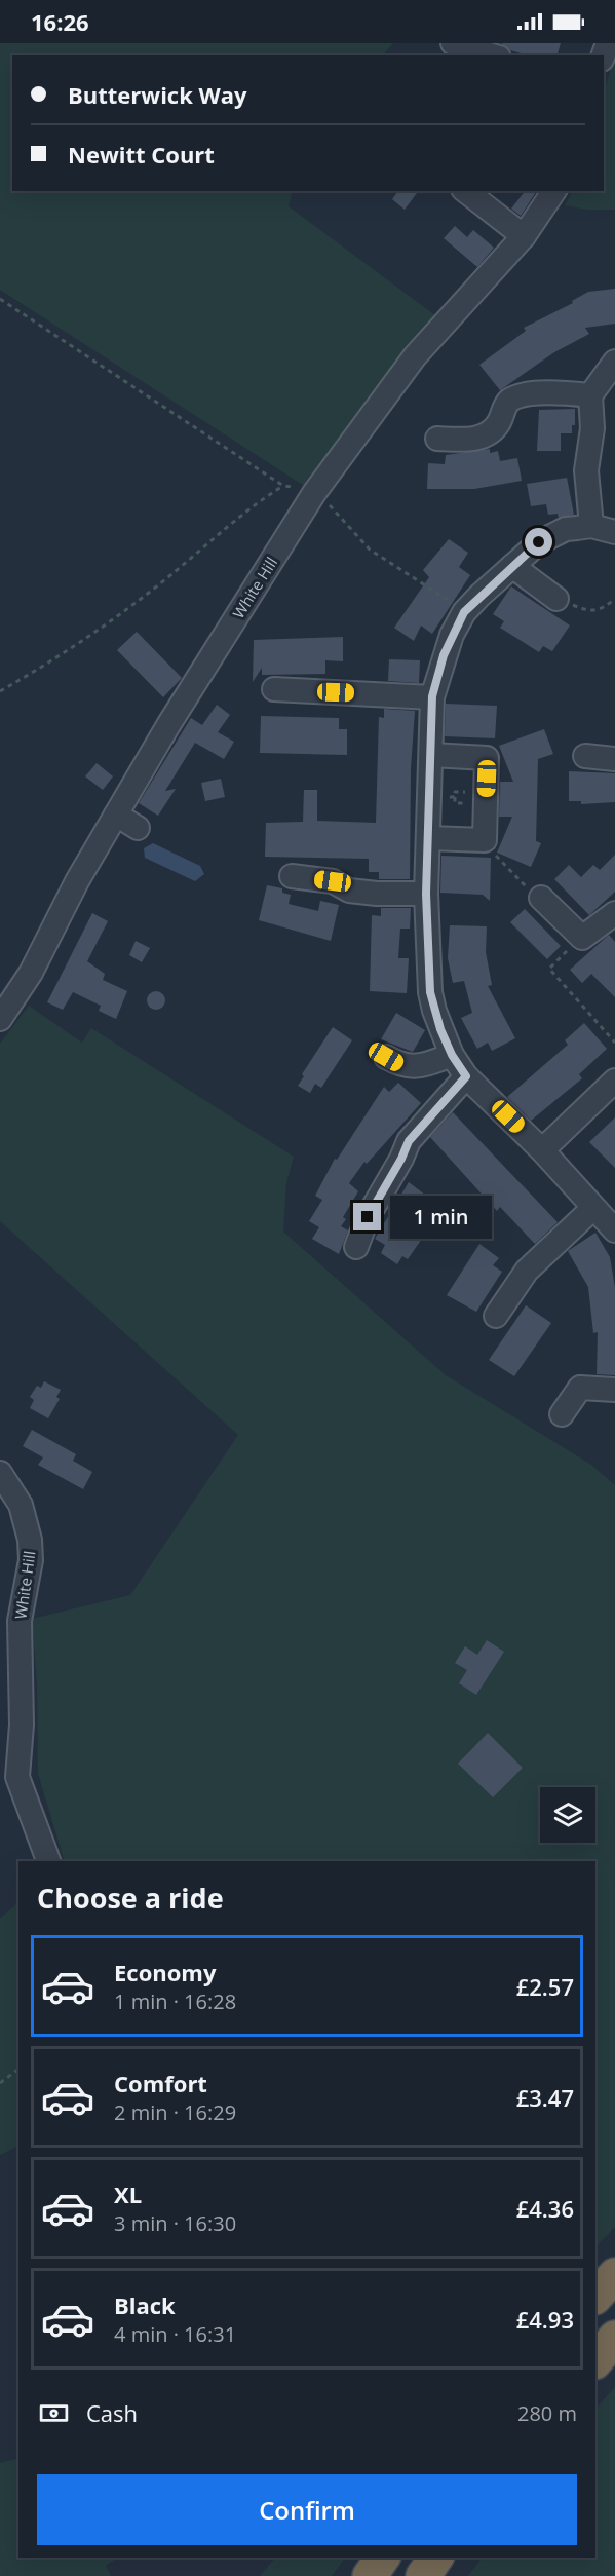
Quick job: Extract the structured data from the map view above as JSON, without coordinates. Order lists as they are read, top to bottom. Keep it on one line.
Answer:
{"streets":{"street":["White Hill"]},"page":{"status":"16:26","banner":["Butterwick Way","Newitt Court"],"bubble":"1 min","heading":"Choose a ride","list":[{"name":"Economy","note":"1 min · 16:28","value":"£2.57"},{"name":"Comfort","note":"2 min · 16:29","value":"£3.47"},{"name":"XL","note":"3 min · 16:30","value":"£4.36"},{"name":"Black","note":"4 min · 16:31","value":"£4.93"}],"pay":["Cash","280 m"],"buttons":"Confirm"}}
